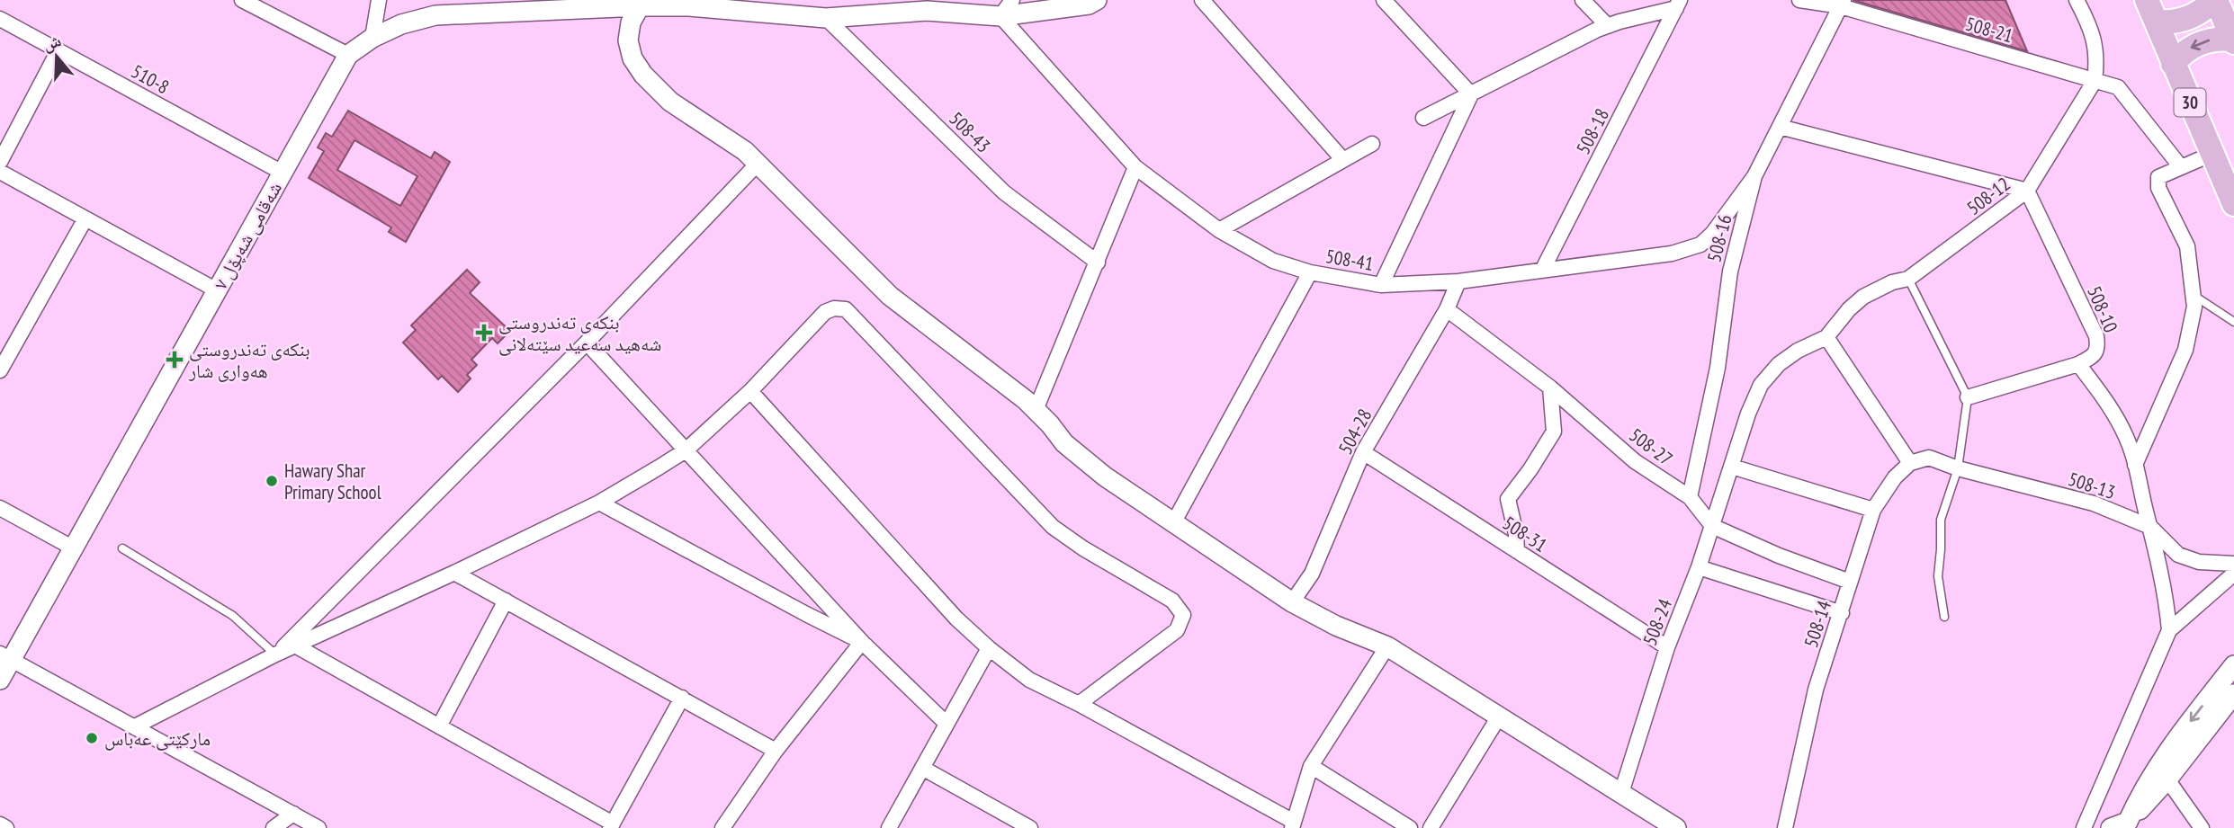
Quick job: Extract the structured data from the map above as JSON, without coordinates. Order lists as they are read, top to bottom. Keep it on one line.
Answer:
{"streets":{"main road":["30"],"street":["508-21","510-8","508-18","508-43","508-12","شەقامی شەپۆل ٧","508-16","508-41","508-10","504-28","508-27","508-13","508-31","508-24","508-14"]},"crossings":[["508-21","508-12"],["508-21","508-16"],["510-8","شەقامی شەپۆل ٧"],["508-18","508-41"],["508-43","شەقامی شەپۆل ٧"],["508-12","508-10"],["508-12","508-24"],["شەقامی شەپۆل ٧","508-41"],["508-16","508-41"],["508-16","508-27"],["508-41","504-28"],["504-28","508-27"],["504-28","508-31"],["508-27","508-24"],["508-27","508-14"],["508-13","508-14"],["508-31","508-24"]],"places":{"health":["بنکەی تەندروستی شەهید سەعید سێتەلانی","بنکەی تەندروستی هەواری شار"],"other":["Hawary Shar Primary School","مارکێتی عەباس"]},"north":"top"}
